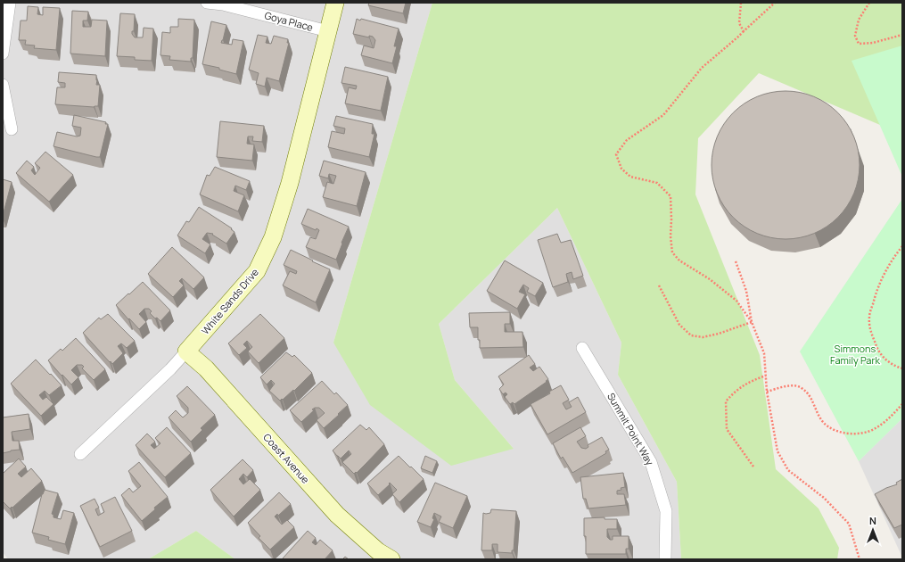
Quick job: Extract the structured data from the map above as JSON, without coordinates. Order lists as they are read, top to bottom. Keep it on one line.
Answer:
{"streets":{"street":["Goya Place","White Sands Drive","Summit Point Way","Coast Avenue"]},"crossings":[["Goya Place","White Sands Drive"],["White Sands Drive","Coast Avenue"]],"parks":["Simmons Family Park"],"north":"top"}
